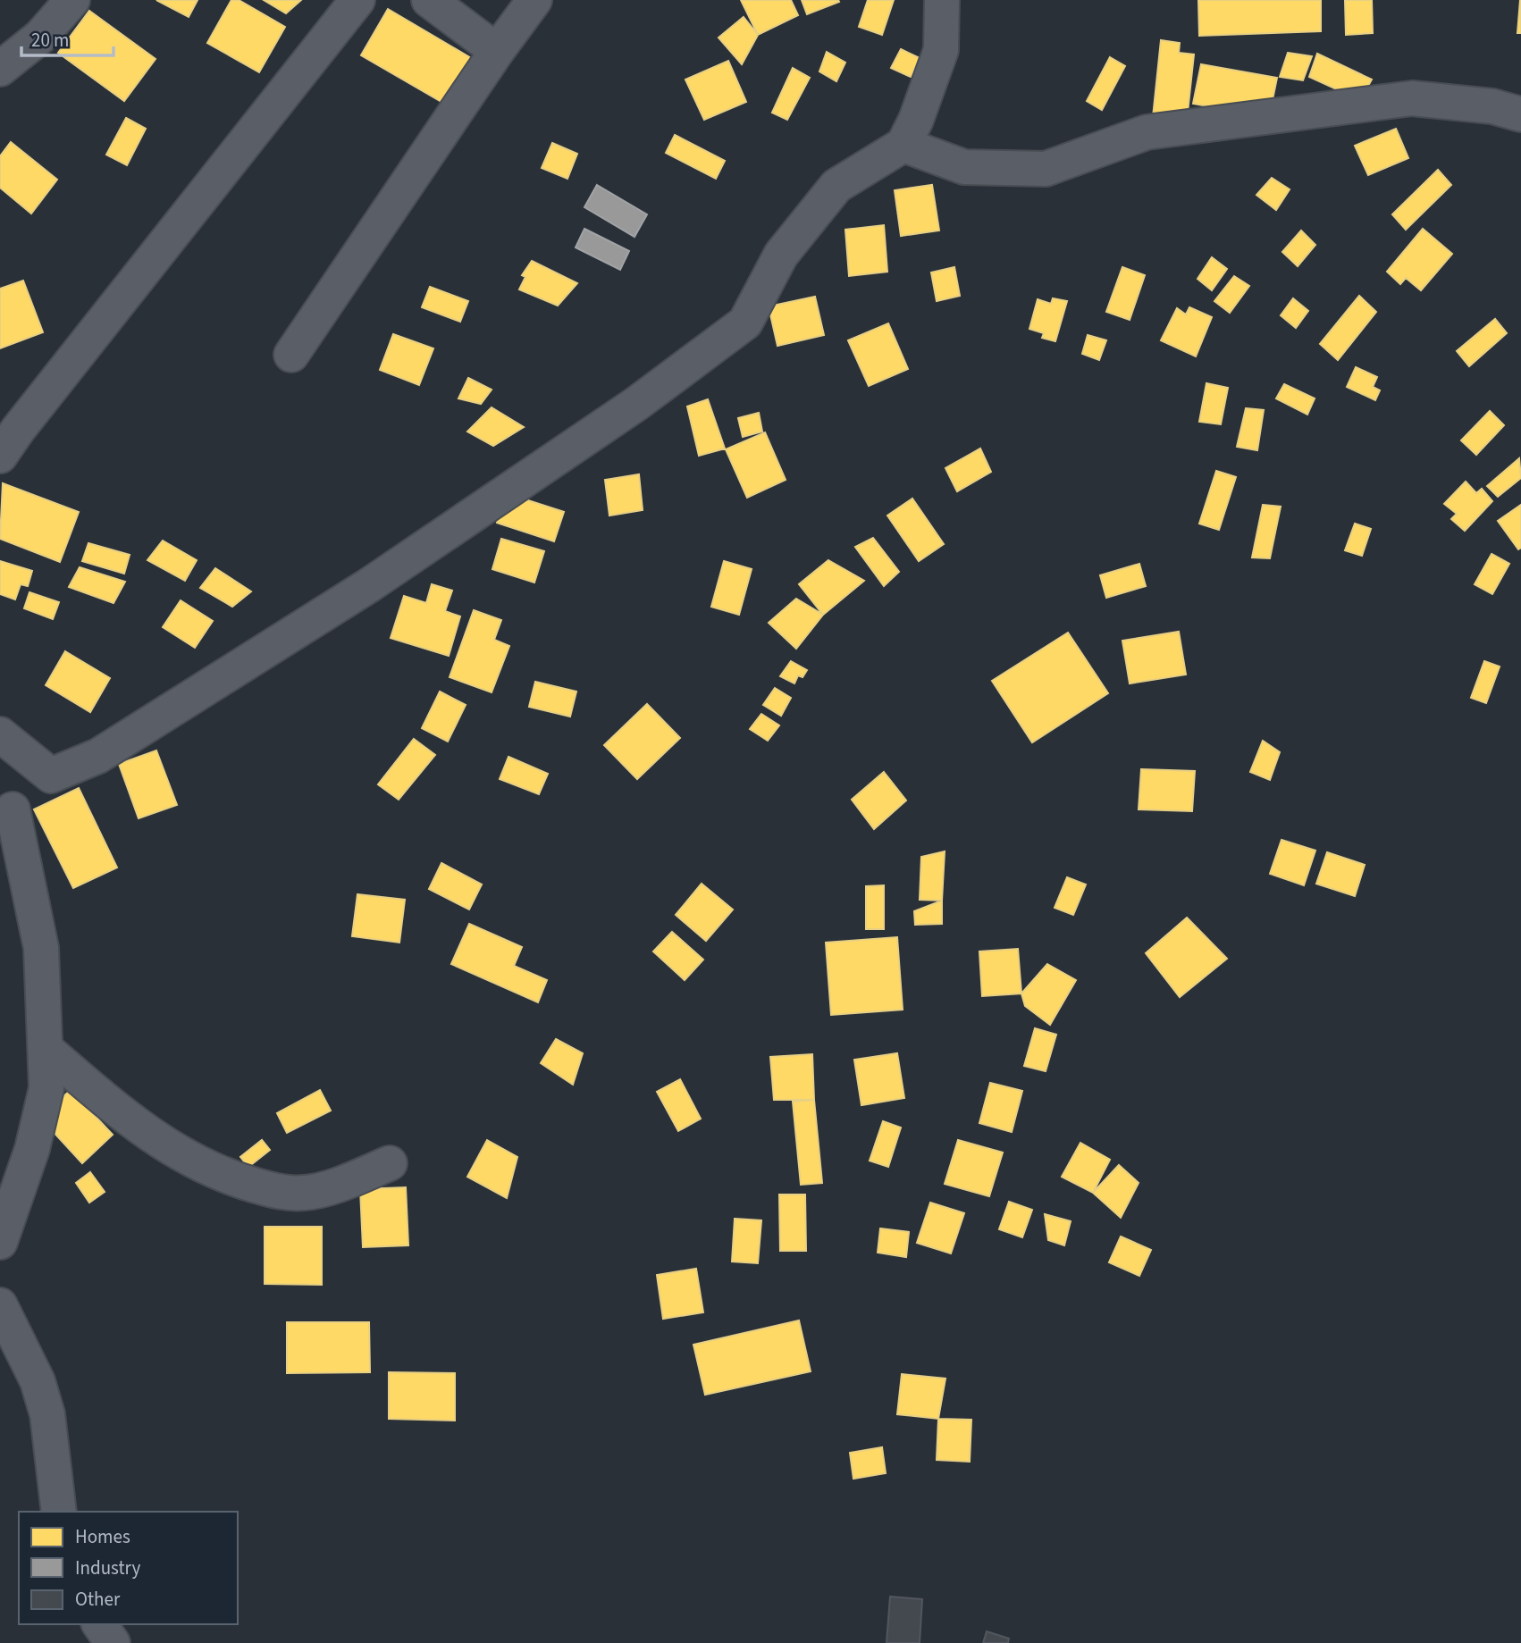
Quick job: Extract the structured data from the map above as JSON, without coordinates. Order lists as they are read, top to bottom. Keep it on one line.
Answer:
{"legend":["Homes","Industry","Other"],"scale_bar":"20 m"}
